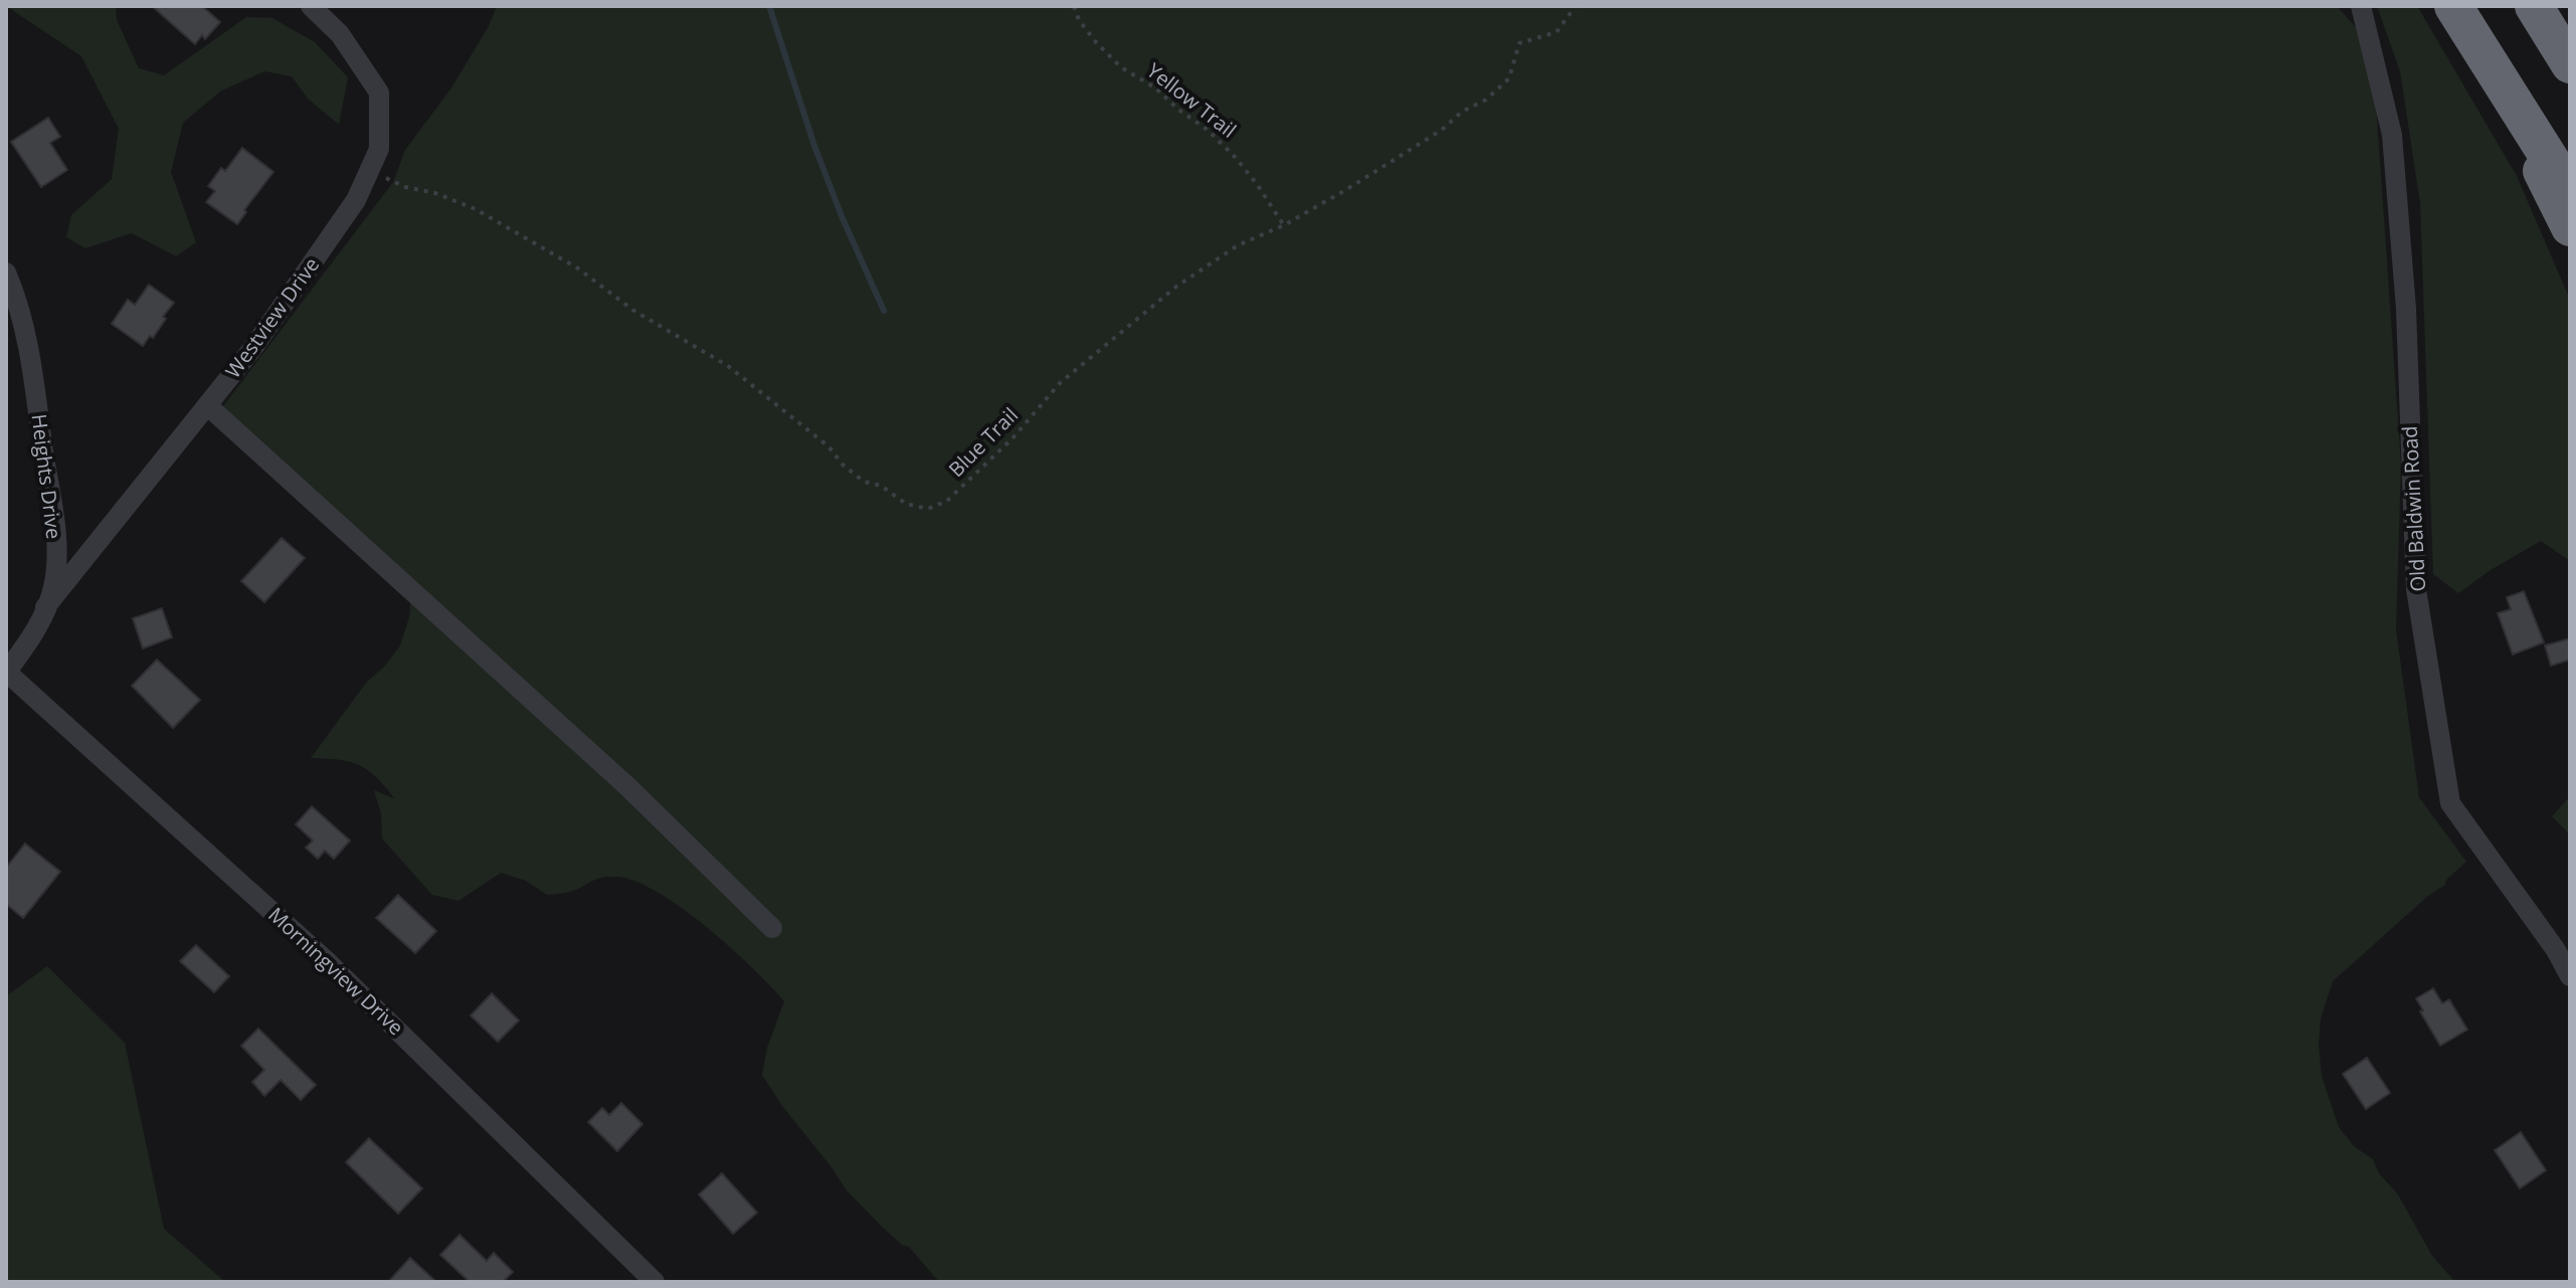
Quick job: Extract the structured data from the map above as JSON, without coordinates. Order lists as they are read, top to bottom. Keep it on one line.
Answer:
{"streets":{"street":["Westview Drive","Heights Drive","Old Baldwin Road","Morningview Drive"],"path":["Yellow Trail","Blue Trail"]},"crossings":[["Yellow Trail","Blue Trail"],["Westview Drive","Blue Trail"],["Westview Drive","Heights Drive"],["Heights Drive","Morningview Drive"]]}
